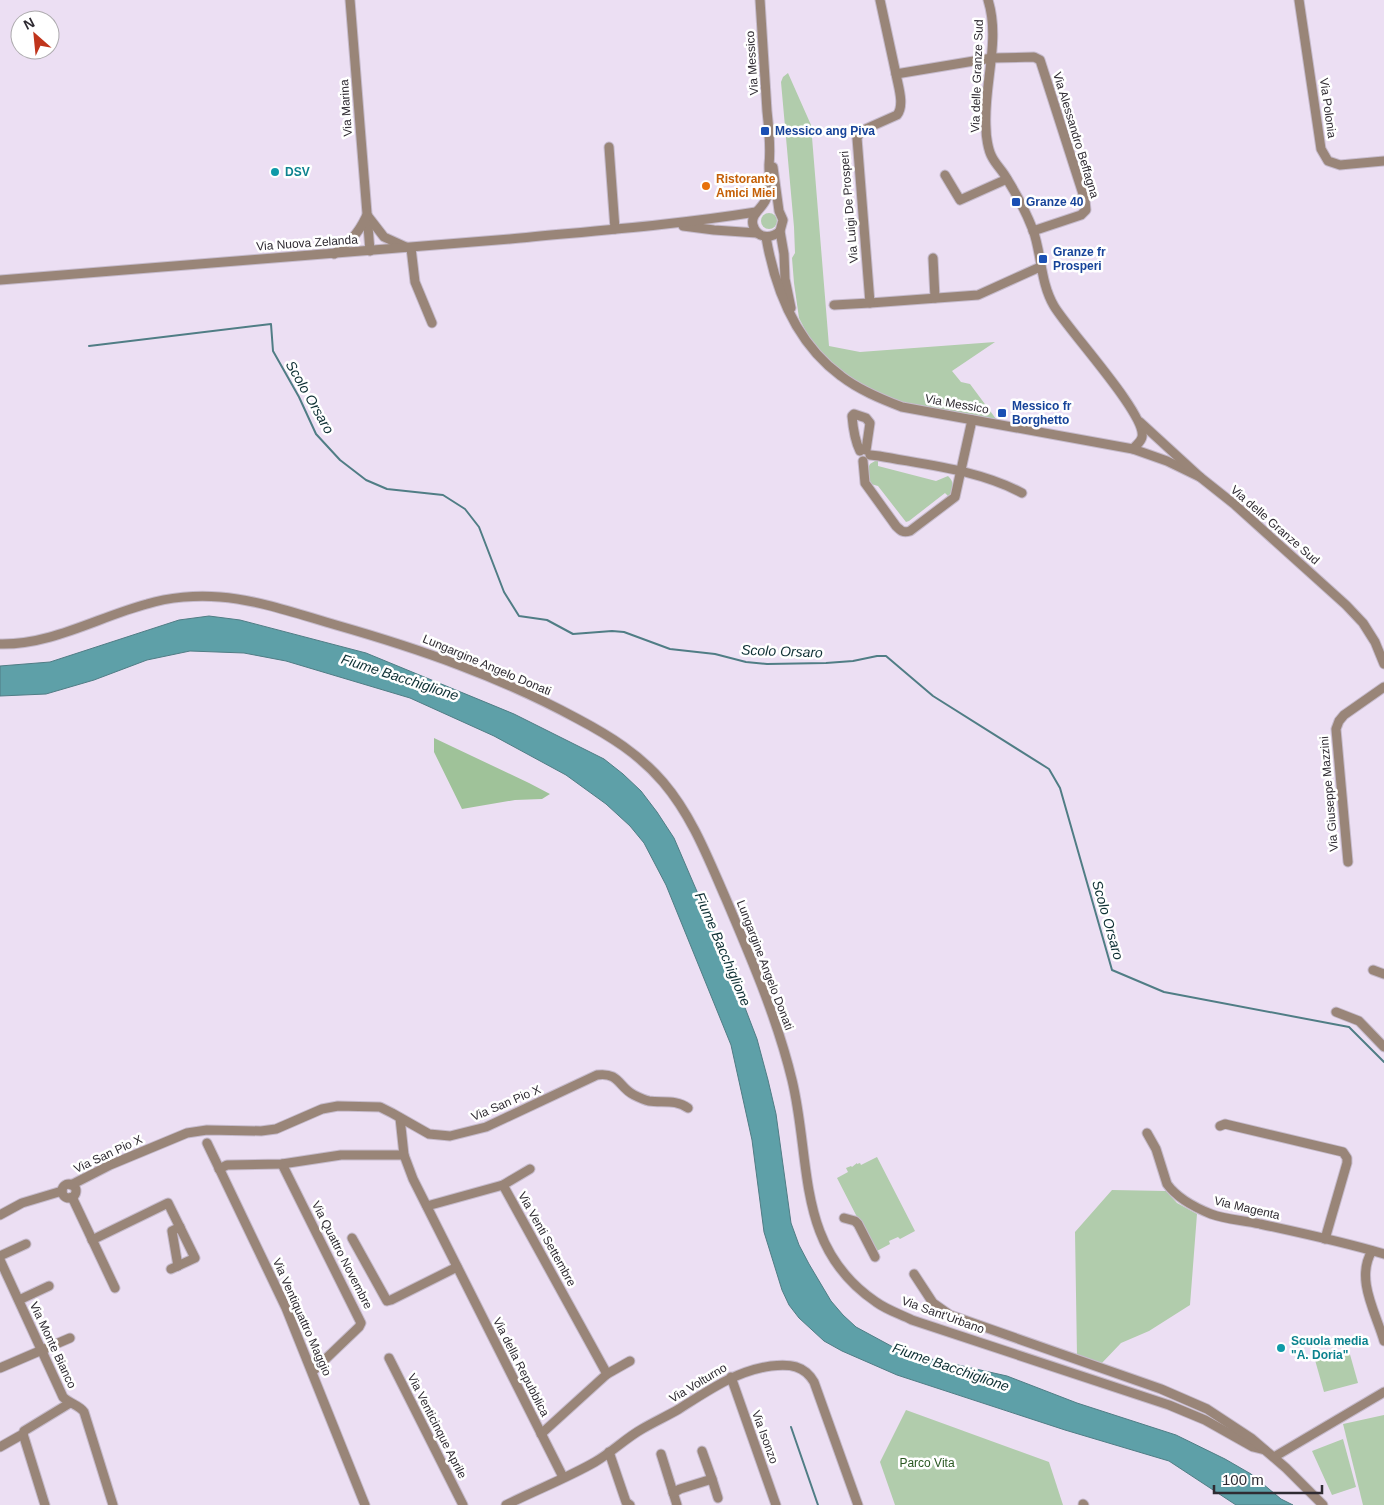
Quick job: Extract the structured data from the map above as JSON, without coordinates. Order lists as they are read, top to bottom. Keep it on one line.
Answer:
{"streets":{"street":["Via Messico","Via delle Granze Sud","Via Marina","Via Polonia","Via Alessandro Beffagna","Via Luigi De Prosperi","Via Nuova Zelanda","Lungargine Angelo Donati","Via Giuseppe Mazzini","Via San Pio X","Via Magenta","Via Venti Settembre","Via Quattro Novembre","Via Sant'Urbano","Via Ventiquattro Maggio","Via Monte Bianco","Via della Repubblica","Via Volturno","Via Venticinque Aprile","Via Isonzo"]},"crossings":[["Via Messico","Via delle Granze Sud"],["Via Messico","Via Nuova Zelanda"],["Via delle Granze Sud","Via Alessandro Beffagna"],["Via Marina","Via Nuova Zelanda"],["Lungargine Angelo Donati","Via Sant'Urbano"],["Via San Pio X","Via della Repubblica"],["Via Venti Settembre","Via della Repubblica"],["Via Quattro Novembre","Via Ventiquattro Maggio"],["Via della Repubblica","Via Volturno"],["Via Volturno","Via Isonzo"]],"water":["Scolo Orsaro","Fiume Bacchiglione"],"parks":["Parco Vita"],"places":{"transit":["Messico ang Piva","Granze 40","Granze fr Prosperi","Messico fr Borghetto"],"other":["DSV","Ristorante Amici Miei","Scuola media \"A. Doria\""]},"scale_bar":"100 m","north":"top left"}
